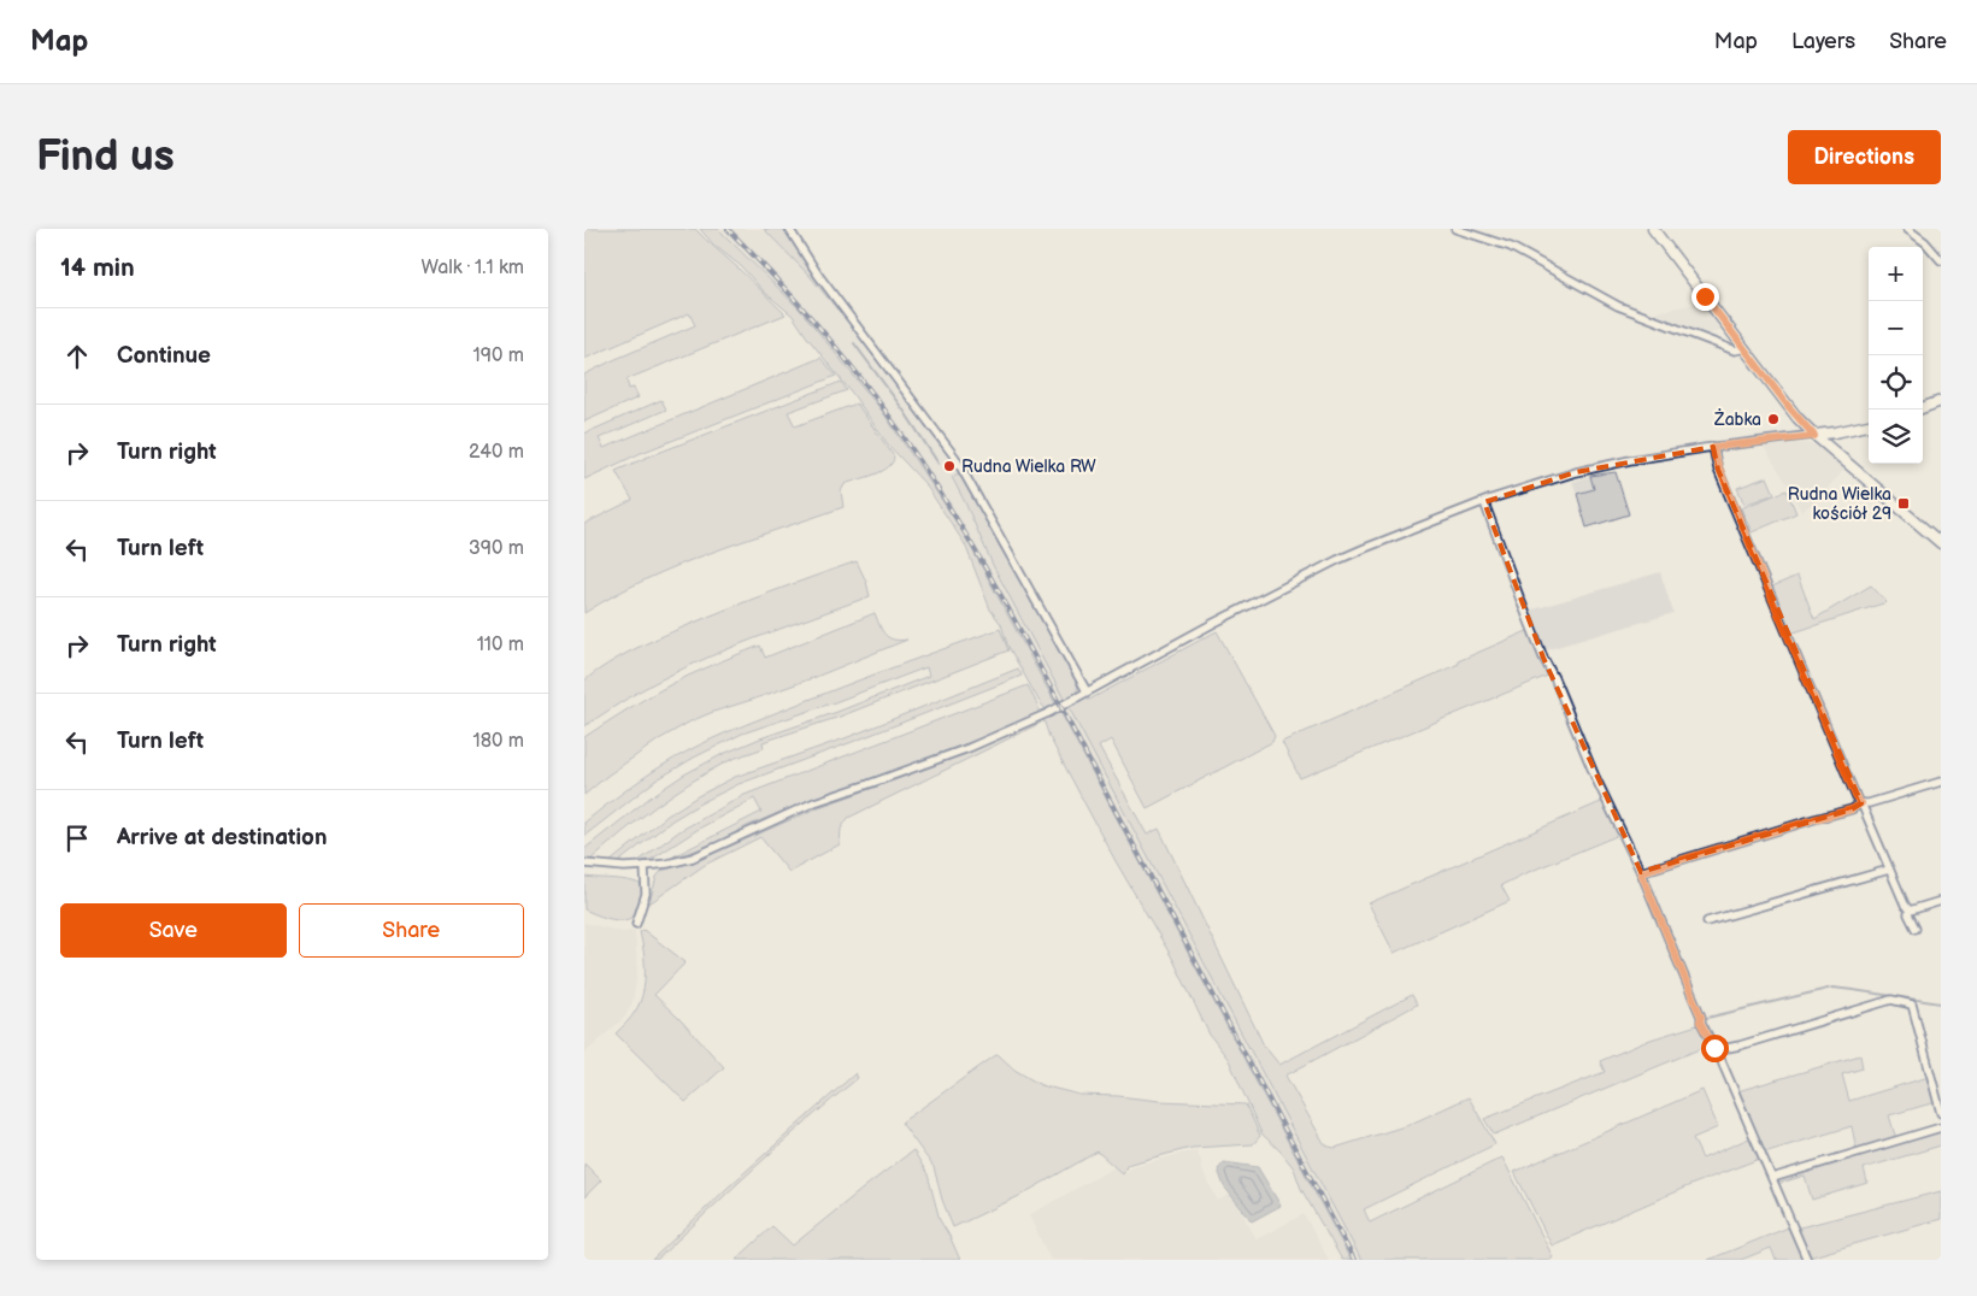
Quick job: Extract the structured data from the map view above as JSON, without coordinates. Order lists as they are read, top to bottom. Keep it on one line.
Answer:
{"places":{"other":["Żabka","Rudna Wielka RW"],"transit":["Rudna Wielka kościół 29"]},"page":{"header":"Map","nav":["Map","Layers","Share"],"buttons":["Directions",["Save","Share"]],"title":"Find us","heading":["14 min","Walk · 1.1 km"],"map_buttons":["+","−"],"list":[["Continue","190 m"],["Turn right","240 m"],["Turn left","390 m"],["Turn right","110 m"],["Turn left","180 m"],"Arrive at destination"]}}
